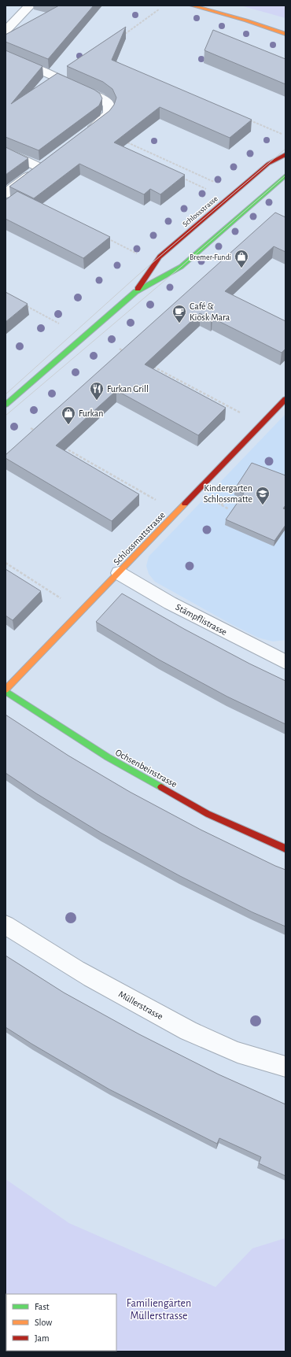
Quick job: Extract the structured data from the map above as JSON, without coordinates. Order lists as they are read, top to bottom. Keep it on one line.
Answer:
{"streets":{"street":["Schlossstrasse","Schlossmattstrasse","Stämpflistrasse","Ochsenbeinstrasse","Müllerstrasse"]},"crossings":[["Schlossmattstrasse","Stämpflistrasse"],["Schlossmattstrasse","Ochsenbeinstrasse"]],"parks":["Familiengärten Müllerstrasse"],"places":{"shop":["Bremer-Fundi","Furkan"],"cafe":["Café & Kiosk Mara"],"restaurant":["Furkan Grill"],"school or university":["Kindergarten Schlossmatte"]},"legend":["Fast","Slow","Jam"]}
